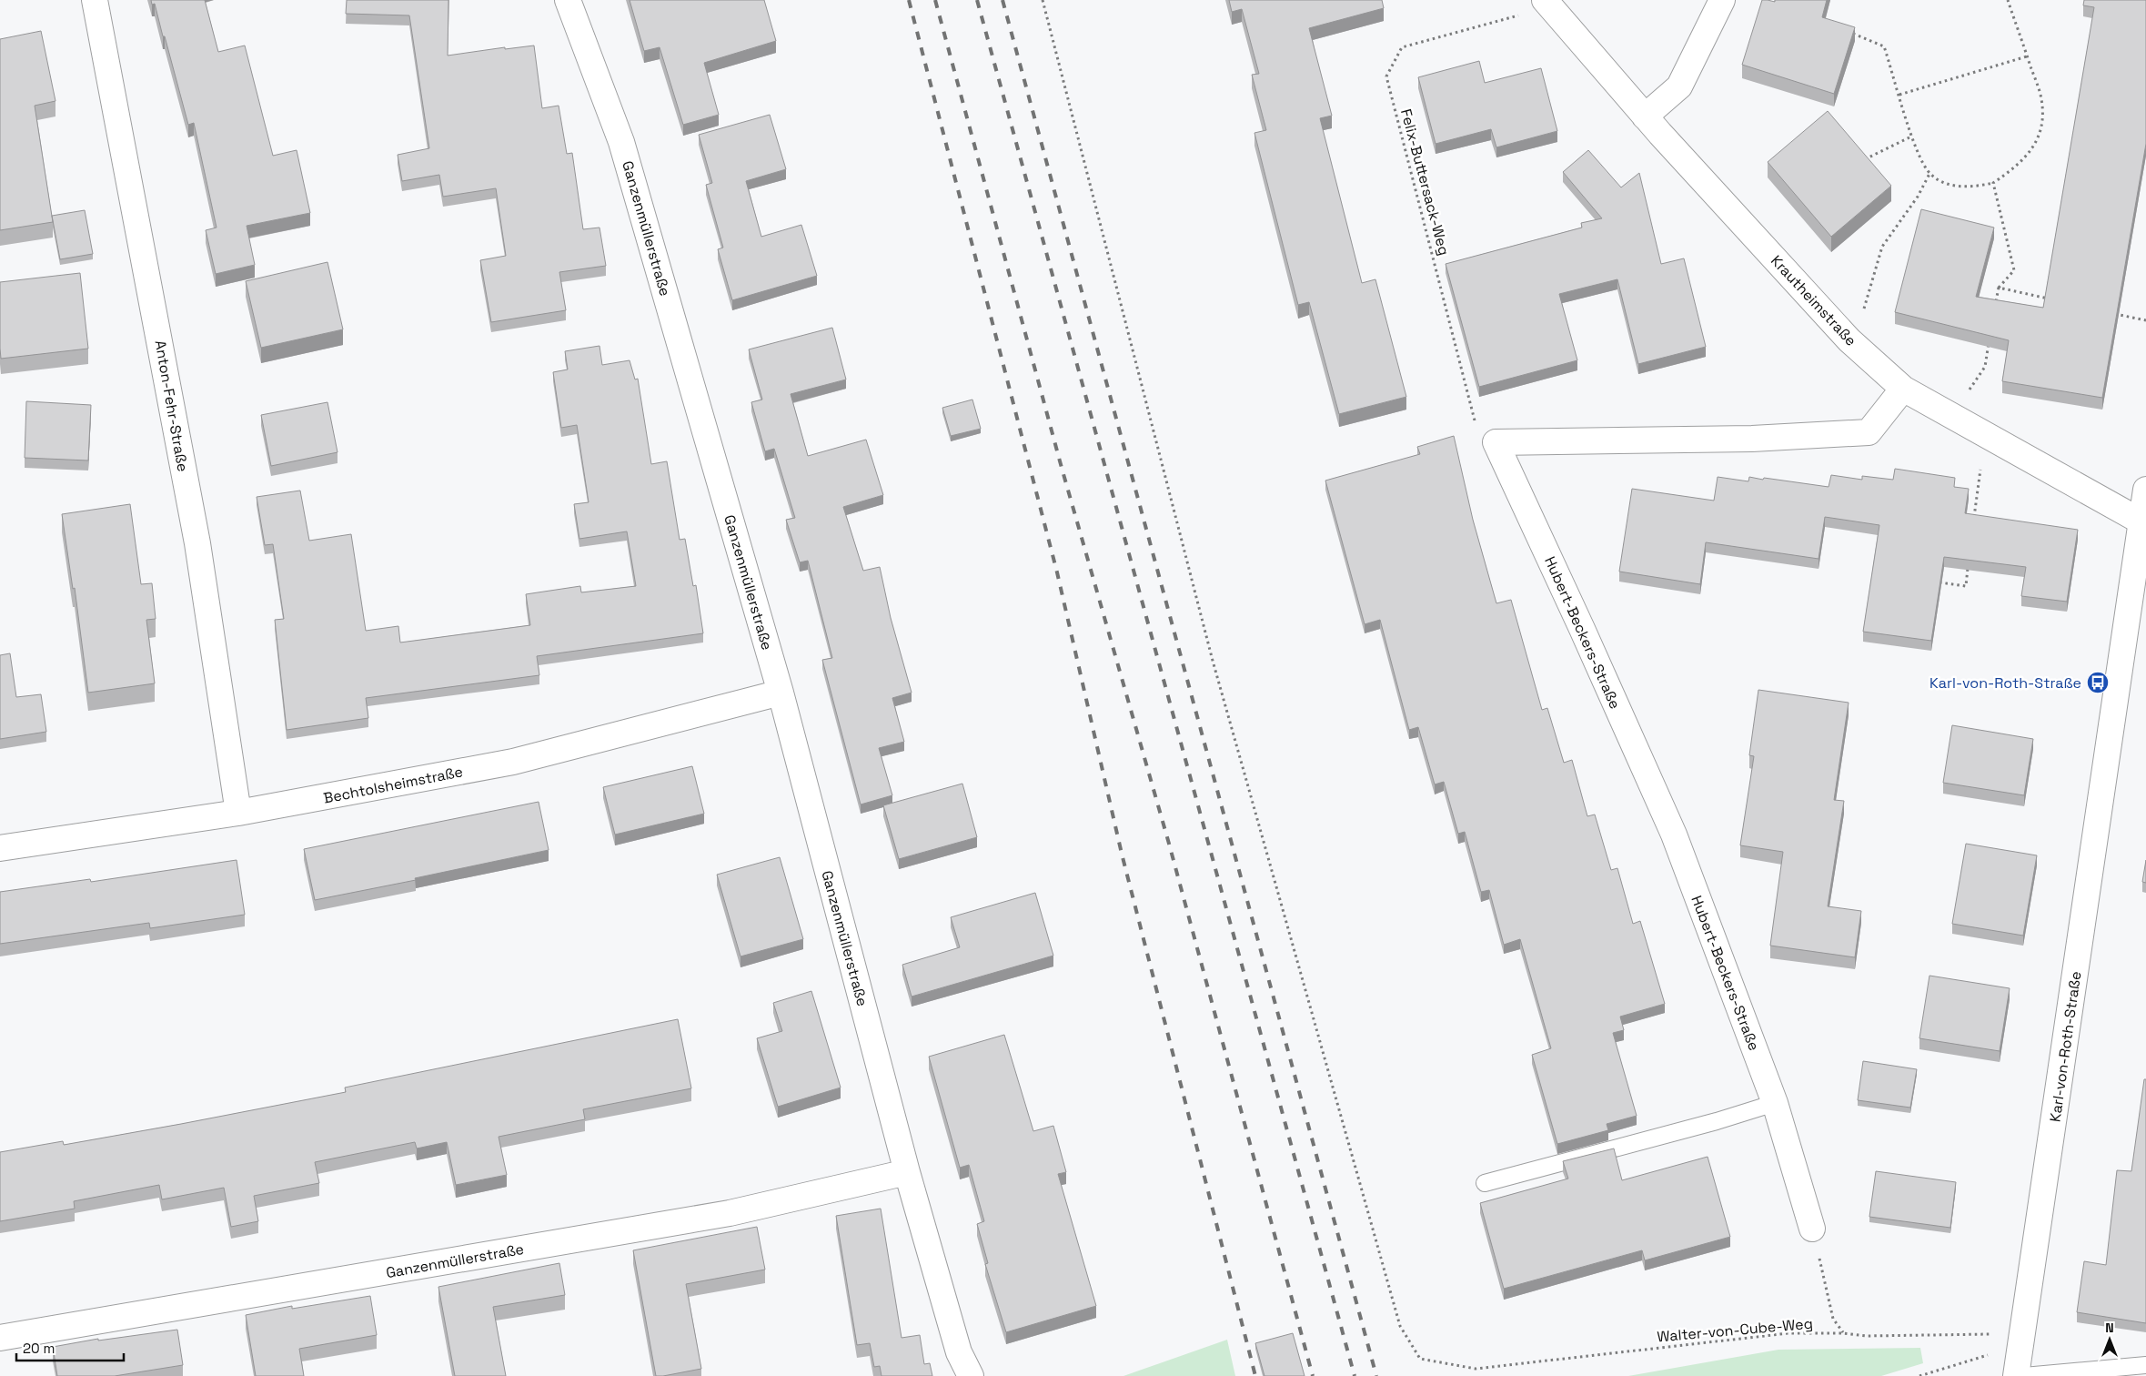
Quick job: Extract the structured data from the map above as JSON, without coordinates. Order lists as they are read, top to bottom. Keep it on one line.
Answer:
{"streets":{"street":["Ganzenmüllerstraße","Krautheimstraße","Anton-Fehr-Straße","Hubert-Beckers-Straße","Bechtolsheimstraße","Karl-von-Roth-Straße"],"path":["Felix-Buttersack-Weg","Walter-von-Cube-Weg"]},"crossings":[["Felix-Buttersack-Weg","Krautheimstraße"],["Felix-Buttersack-Weg","Hubert-Beckers-Straße"],["Ganzenmüllerstraße","Bechtolsheimstraße"],["Krautheimstraße","Karl-von-Roth-Straße"],["Anton-Fehr-Straße","Bechtolsheimstraße"],["Karl-von-Roth-Straße","Walter-von-Cube-Weg"]],"places":{"bus stop":["Karl-von-Roth-Straße"]},"scale_bar":"20 m","north":"top"}
